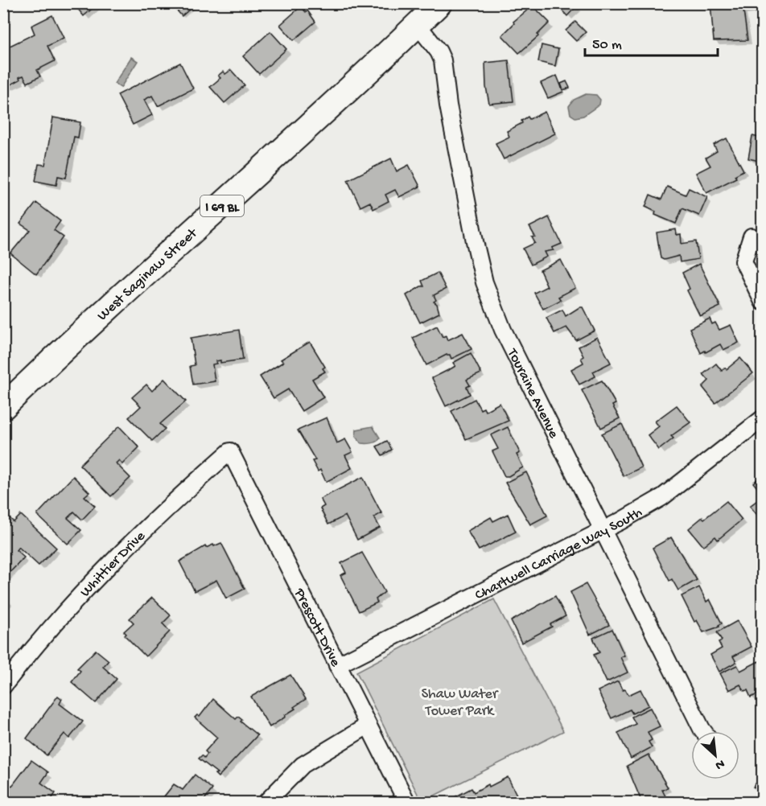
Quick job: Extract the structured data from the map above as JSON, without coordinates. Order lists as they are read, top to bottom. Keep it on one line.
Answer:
{"streets":{"main road":["I 69 BL","West Saginaw Street"],"street":["Touraine Avenue","Chartwell Carriage Way South","Whittier Drive","Prescott Drive"]},"crossings":[["West Saginaw Street","Touraine Avenue"],["Touraine Avenue","Chartwell Carriage Way South"],["Chartwell Carriage Way South","Prescott Drive"],["Whittier Drive","Prescott Drive"]],"parks":["Shaw Water Tower Park"],"scale_bar":"50 m","north":"bottom right"}
